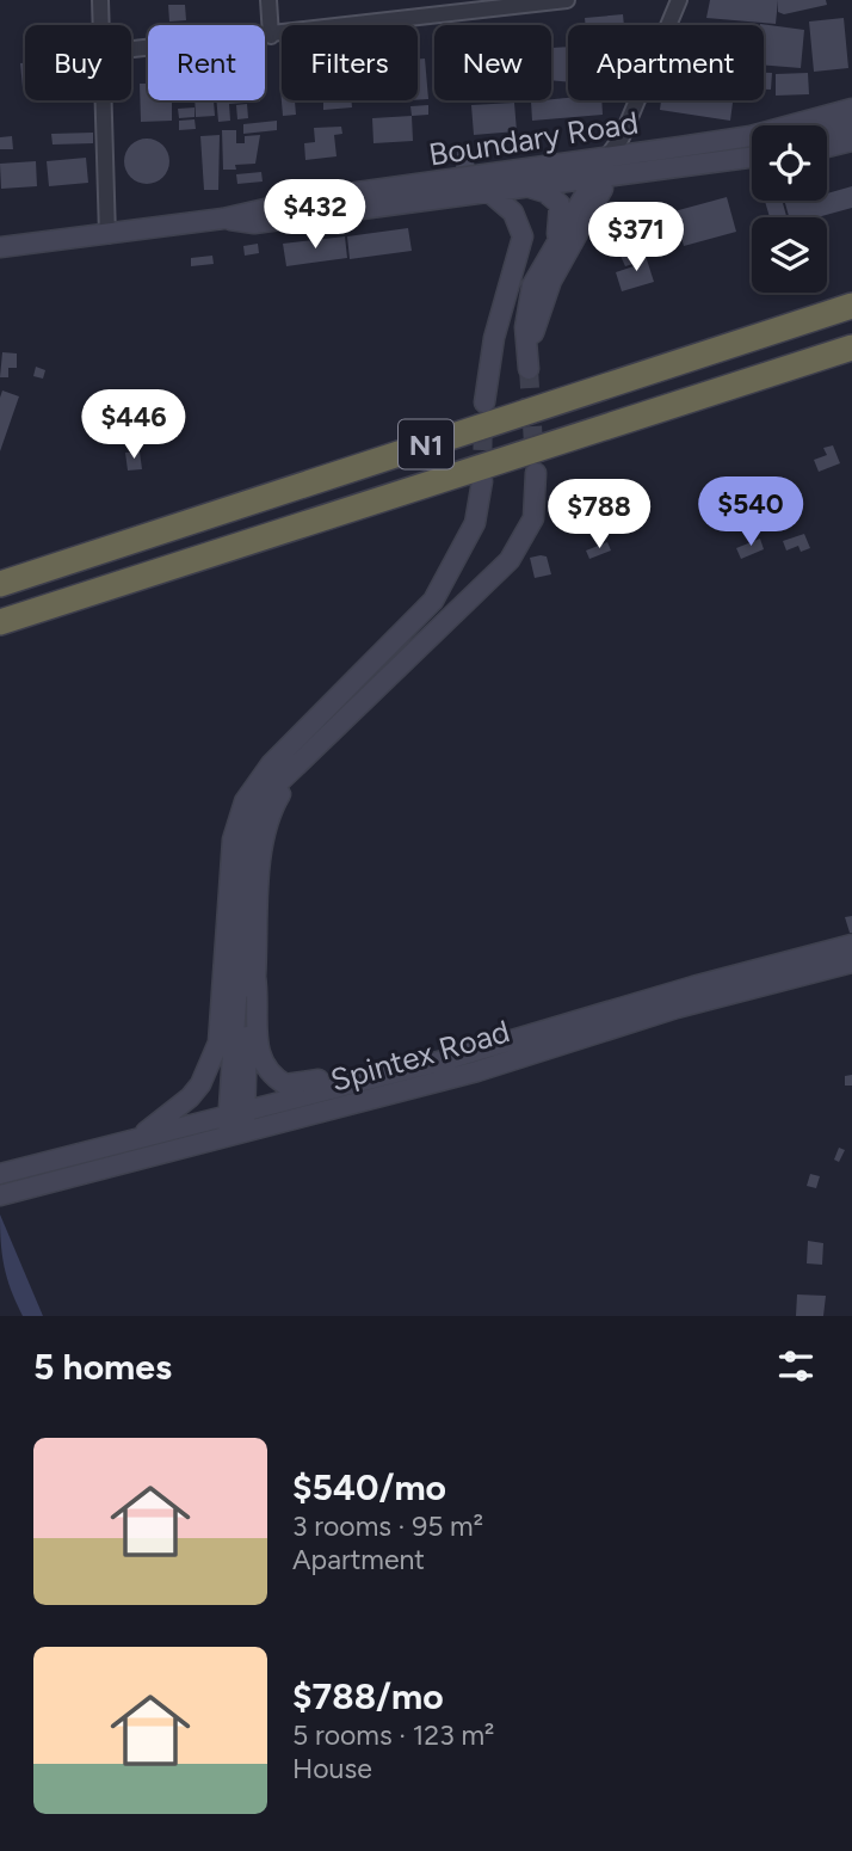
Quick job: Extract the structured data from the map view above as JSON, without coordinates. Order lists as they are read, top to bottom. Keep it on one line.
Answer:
{"streets":{"highway":["N1"],"main road":["Boundary Road","Spintex Road"]},"page":{"chip":["Buy","Rent","Filters","New","Apartment"],"price":["$432","$371","$446","$540","$788"],"heading":"5 homes","list":[{"name":"$540/mo","note":"3 rooms · 95 m² · Apartment"},{"name":"$788/mo","note":"5 rooms · 123 m² · House"}]}}
